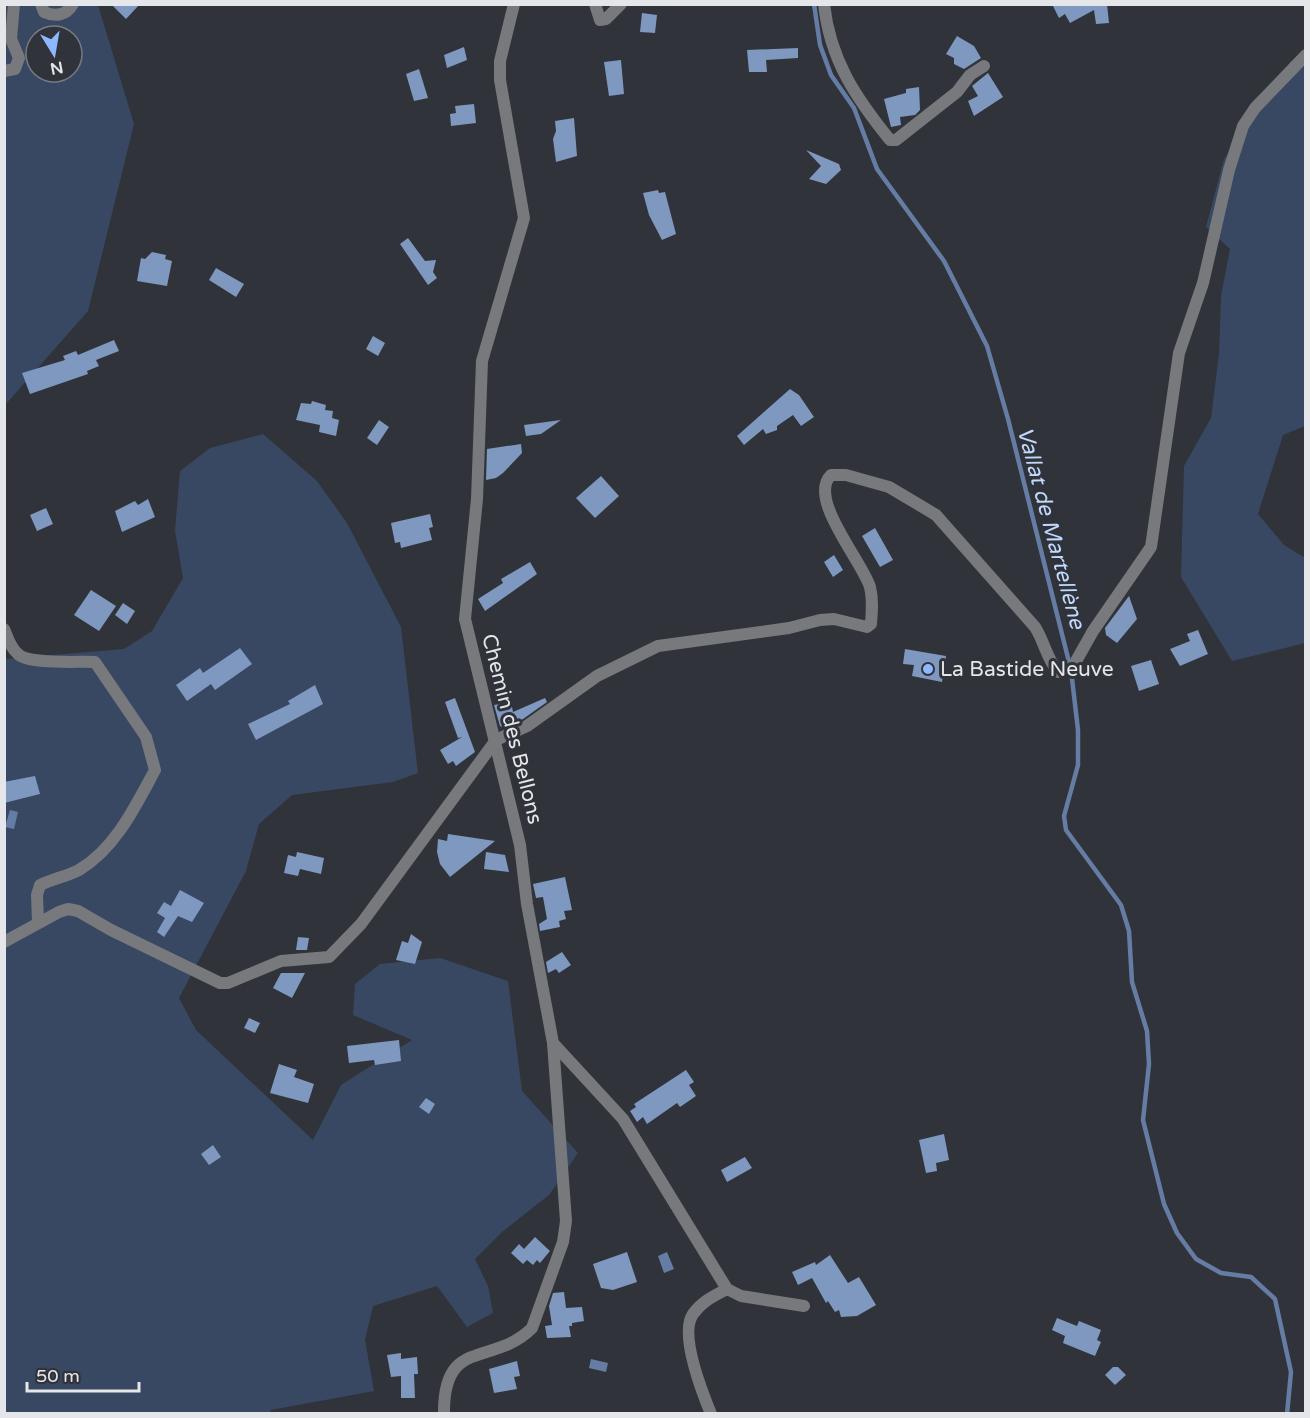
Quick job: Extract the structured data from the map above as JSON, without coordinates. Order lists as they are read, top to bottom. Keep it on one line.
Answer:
{"streets":{"street":["Chemin des Bellons"]},"water":["Vallat de Martellène"],"places":["La Bastide Neuve"],"scale_bar":"50 m","north":"bottom"}
